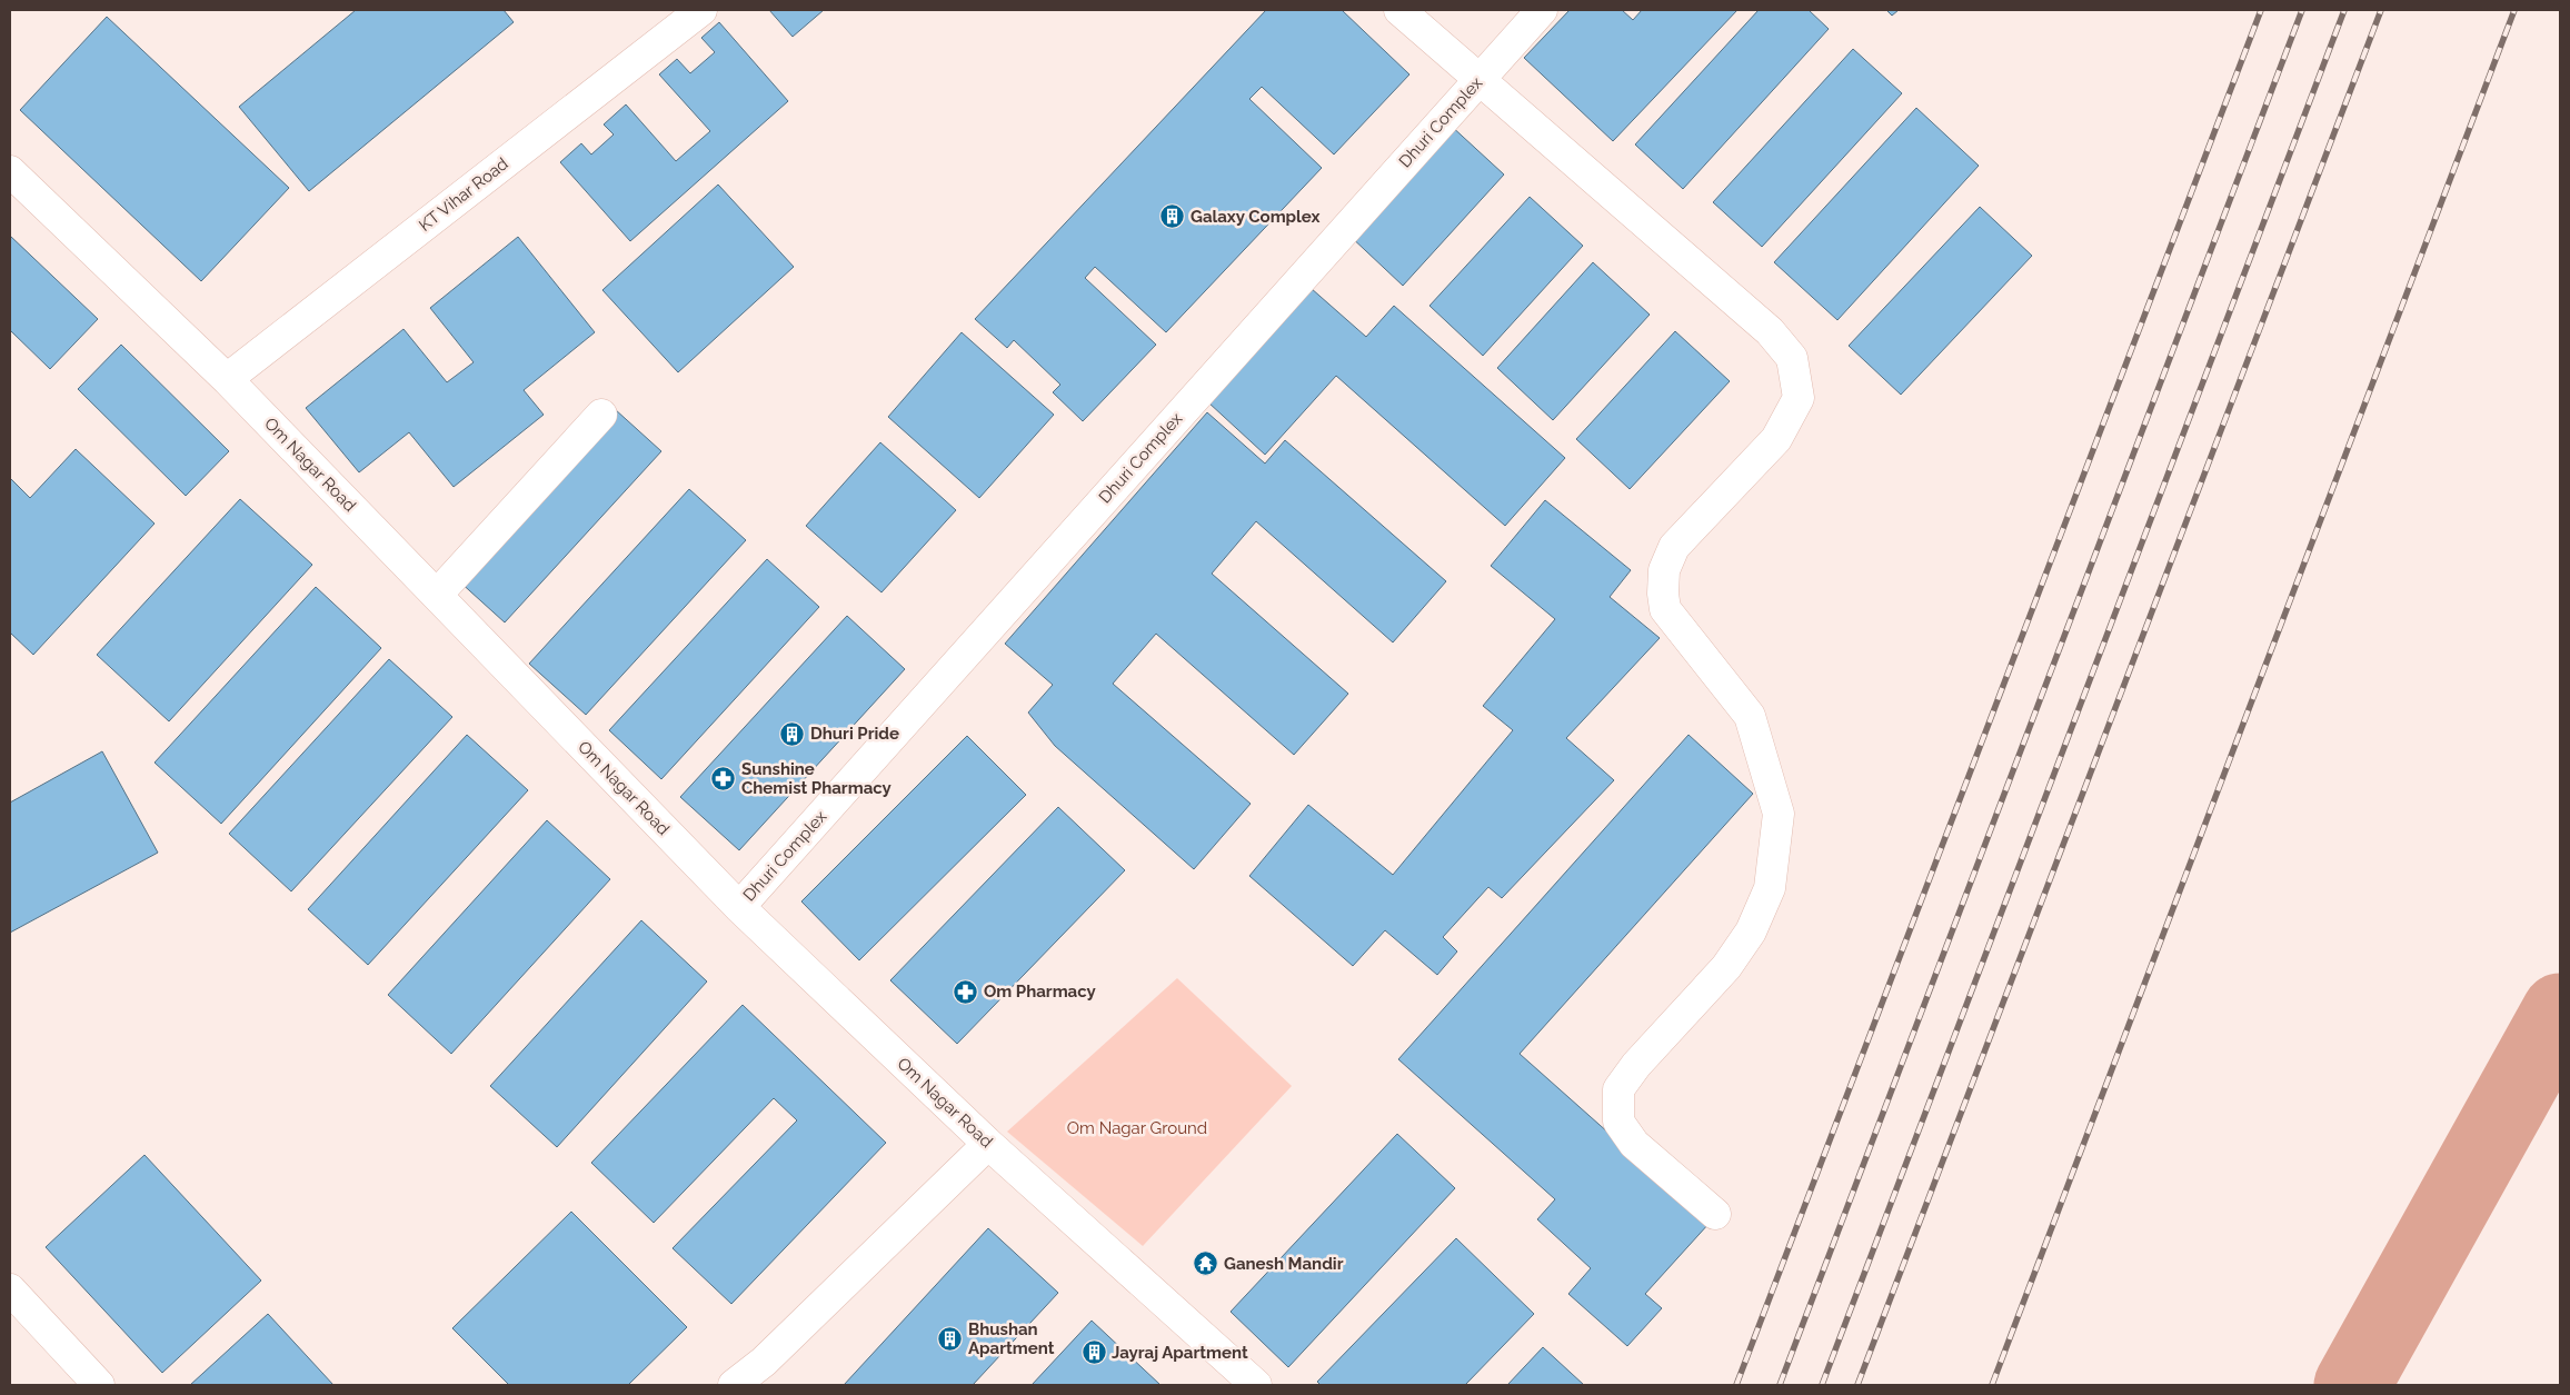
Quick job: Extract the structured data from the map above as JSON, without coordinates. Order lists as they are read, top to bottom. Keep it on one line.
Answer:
{"streets":{"street":["Dhuri Complex","KT Vihar Road","Om Nagar Road"]},"crossings":[["Dhuri Complex","Om Nagar Road"],["KT Vihar Road","Om Nagar Road"]],"parks":["Om Nagar Ground"],"places":{"building":["Galaxy Complex","Dhuri Pride","Bhushan Apartment","Jayraj Apartment"],"pharmacy":["Sunshine Chemist Pharmacy","Om Pharmacy"],"temple":["Ganesh Mandir"]}}
